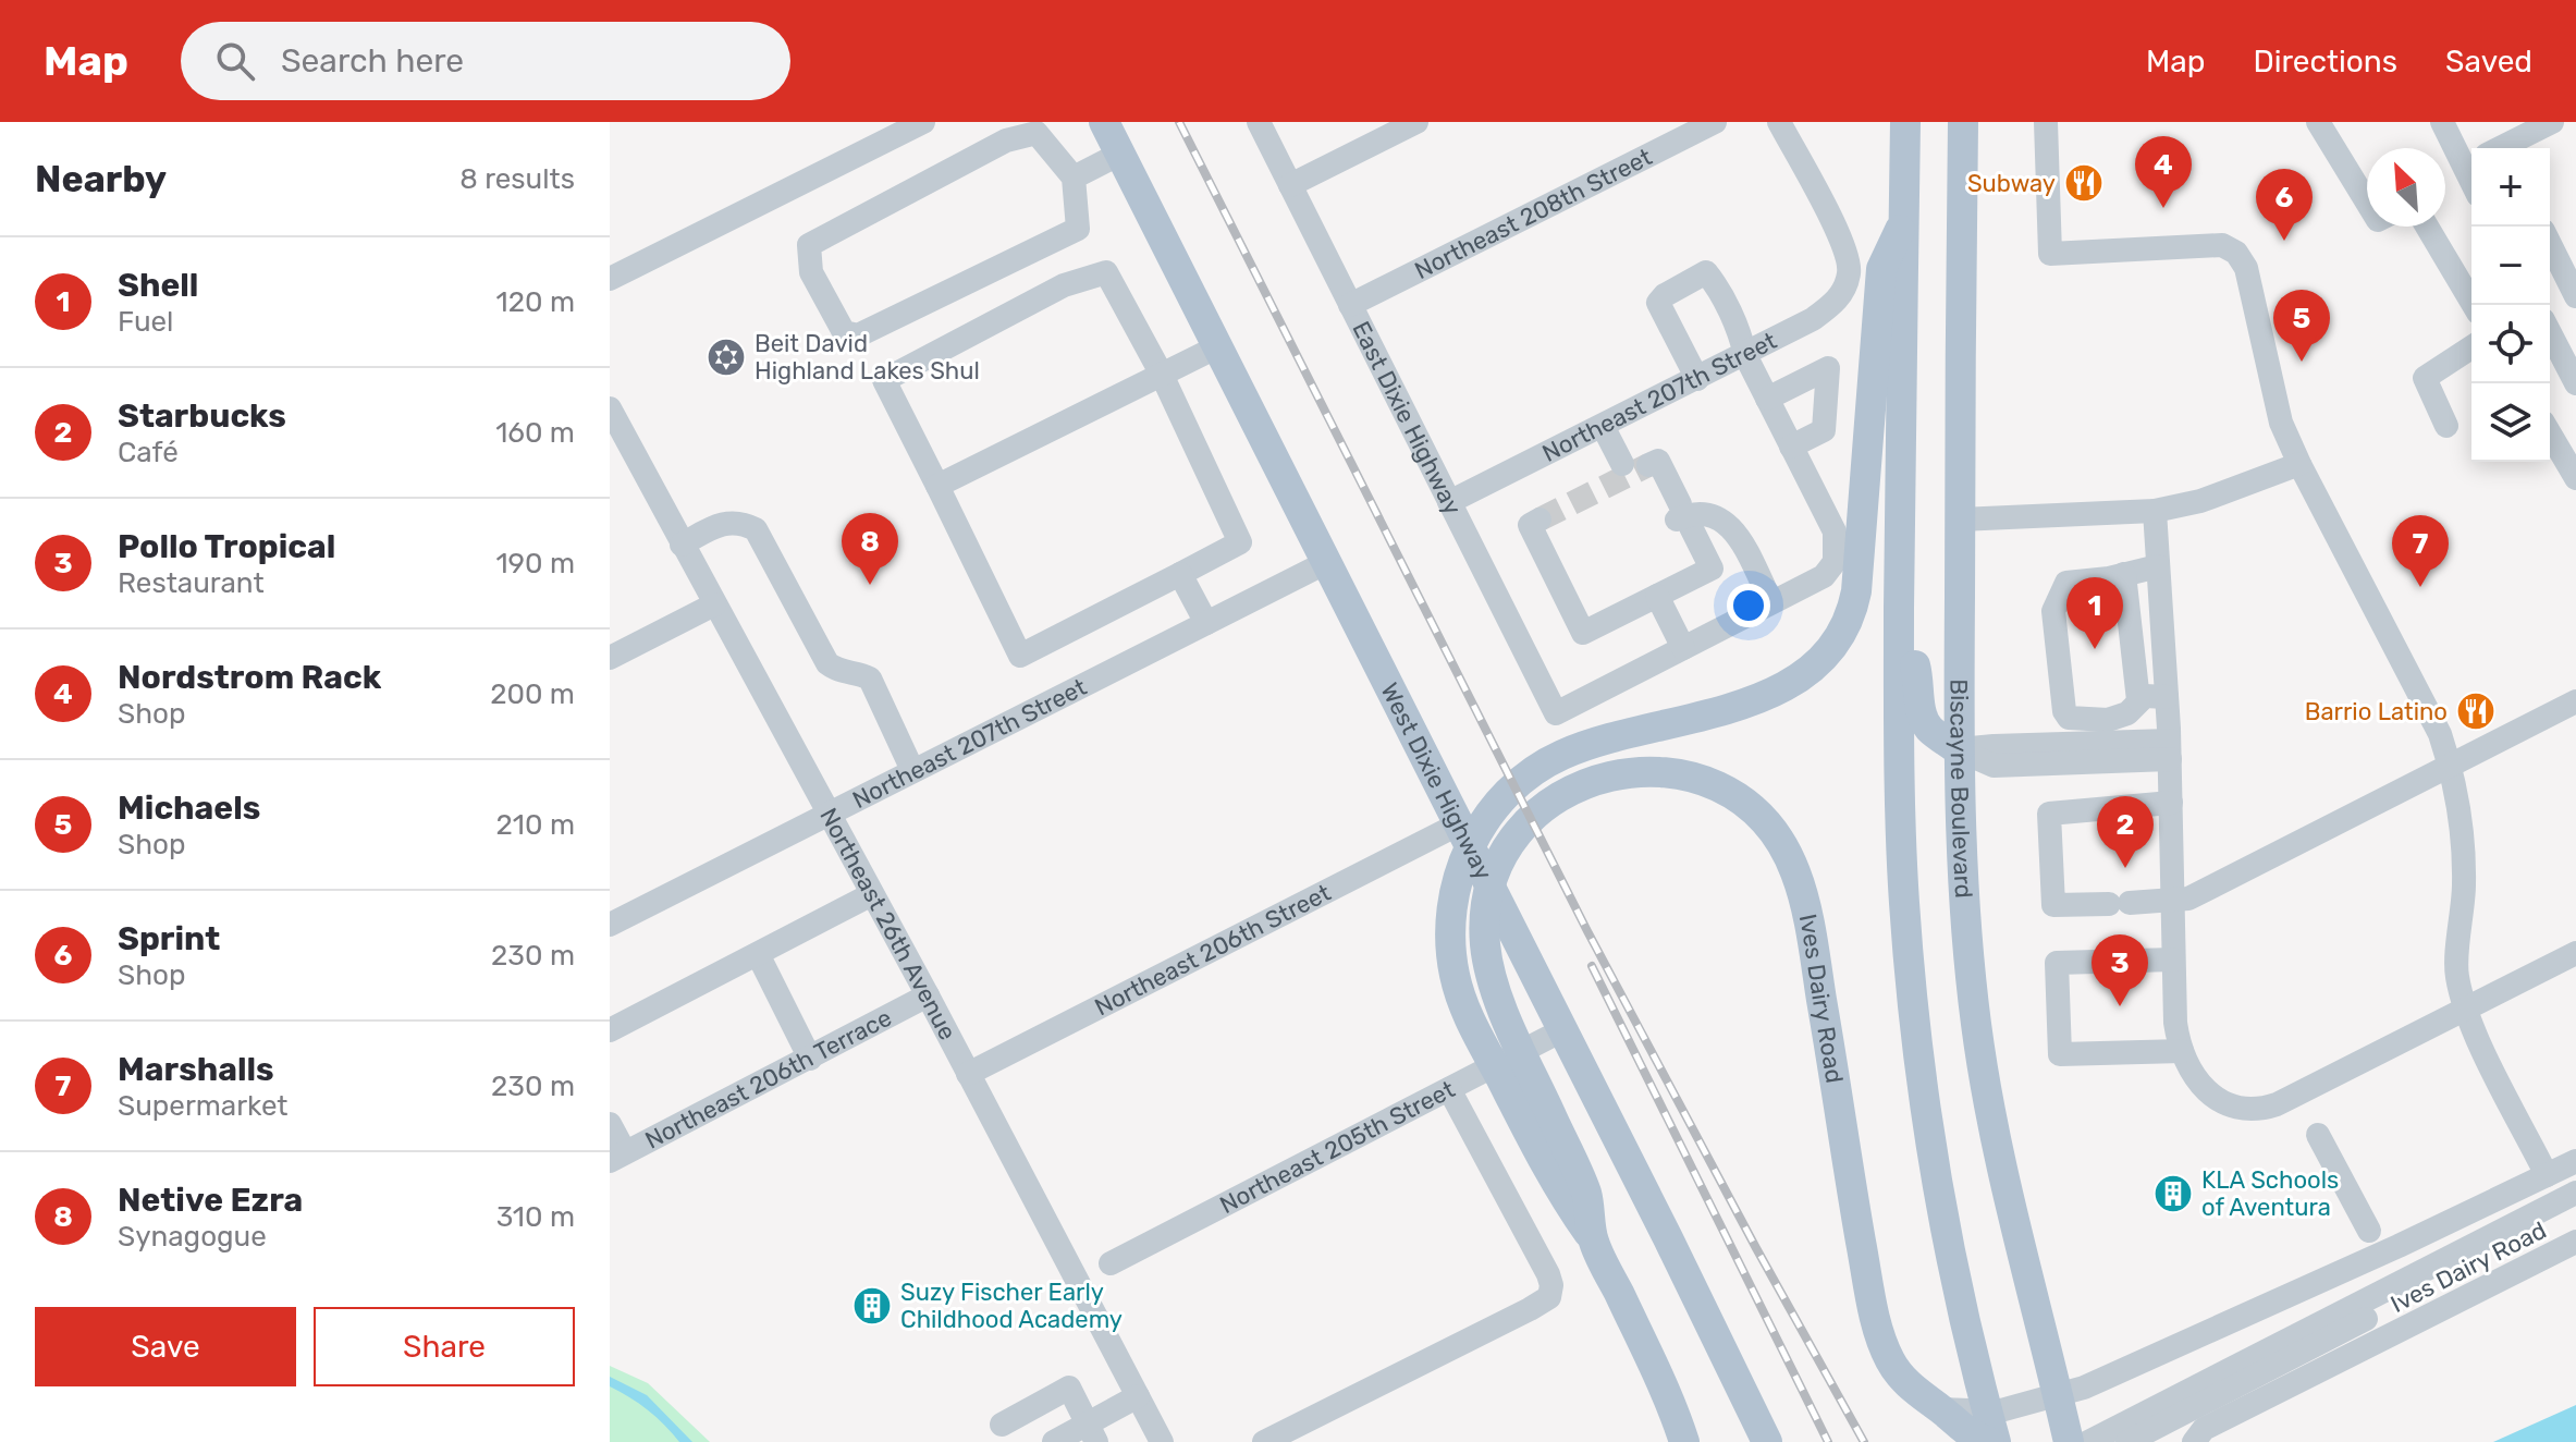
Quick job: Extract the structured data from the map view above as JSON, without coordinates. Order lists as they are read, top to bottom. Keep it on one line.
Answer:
{"streets":{"main road":["West Dixie Highway","Biscayne Boulevard","Ives Dairy Road"],"street":["Northeast 208th Street","Northeast 207th Street","East Dixie Highway","Northeast 26th Avenue","Northeast 206th Street","Northeast 206th Terrace","Northeast 205th Street"]},"crossings":[["Northeast 208th Street","East Dixie Highway"],["Northeast 207th Street","East Dixie Highway"],["Northeast 207th Street","West Dixie Highway"],["Northeast 207th Street","Northeast 26th Avenue"],["West Dixie Highway","Northeast 206th Street"],["West Dixie Highway","Northeast 205th Street"],["Northeast 26th Avenue","Northeast 206th Street"],["Northeast 26th Avenue","Northeast 206th Terrace"]],"places":{"restaurant":["Subway","Barrio Latino"],"synagogue":["Beit David Highland Lakes Shul"],"building":["KLA Schools of Aventura","Suzy Fischer Early Childhood Academy"]},"north":"top left","page":{"header":"Map","search":"Search here","nav":["Map","Directions","Saved"],"heading":["Nearby","8 results"],"pins":["4","6","5","8","7","1","2","3"],"map_buttons":["+","−"],"list":[{"mark":"1","name":"Shell","note":"Fuel","value":"120 m"},{"mark":"2","name":"Starbucks","note":"Café","value":"160 m"},{"mark":"3","name":"Pollo Tropical","note":"Restaurant","value":"190 m"},{"mark":"4","name":"Nordstrom Rack","note":"Shop","value":"200 m"},{"mark":"5","name":"Michaels","note":"Shop","value":"210 m"},{"mark":"6","name":"Sprint","note":"Shop","value":"230 m"},{"mark":"7","name":"Marshalls","note":"Supermarket","value":"230 m"},{"mark":"8","name":"Netive Ezra","note":"Synagogue","value":"310 m"}],"buttons":["Save","Share"]}}
